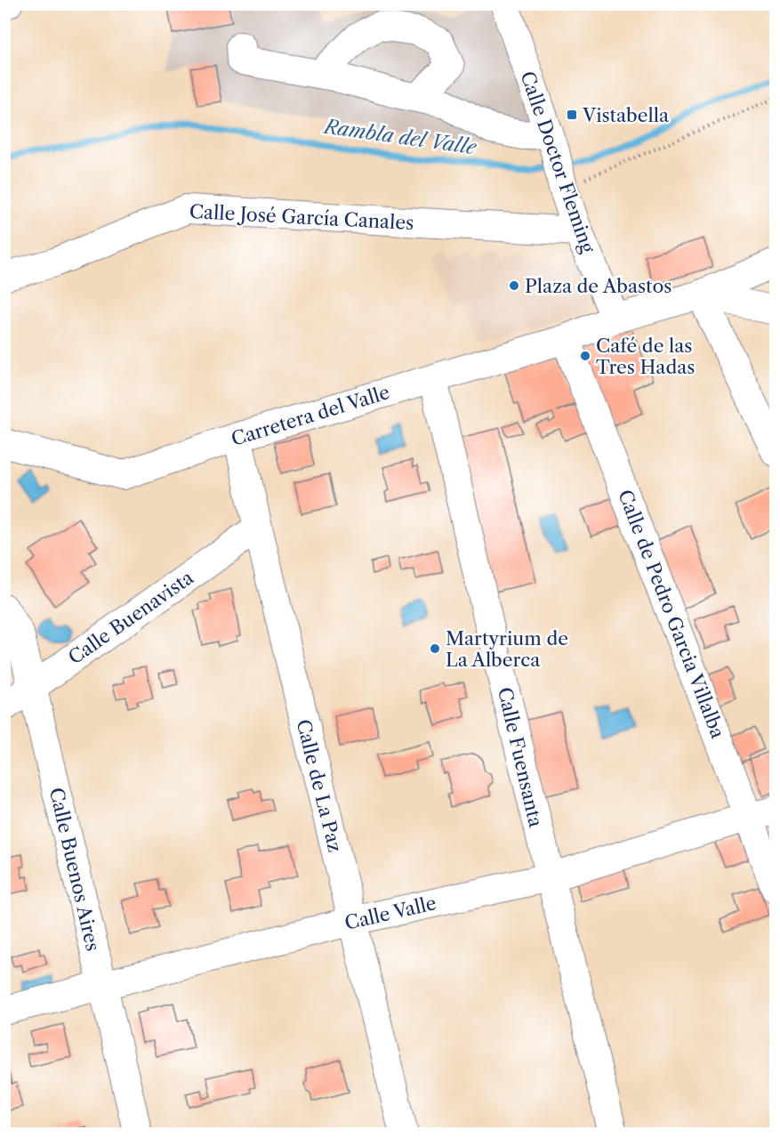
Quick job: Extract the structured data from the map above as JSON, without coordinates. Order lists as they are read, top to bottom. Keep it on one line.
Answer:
{"streets":{"street":["Calle Doctor Fleming","Calle José García Canales","Carretera del Valle","Calle de Pedro Garcia Villalba","Calle Buenavista","Calle Fuensanta","Calle de La Paz","Calle Buenos Aires","Calle Valle"]},"crossings":[["Calle Doctor Fleming","Calle José García Canales"],["Calle Doctor Fleming","Carretera del Valle"],["Carretera del Valle","Calle de Pedro Garcia Villalba"],["Carretera del Valle","Calle Fuensanta"],["Carretera del Valle","Calle de La Paz"],["Calle de Pedro Garcia Villalba","Calle Valle"],["Calle Buenavista","Calle de La Paz"],["Calle Buenavista","Calle Buenos Aires"],["Calle Fuensanta","Calle Valle"],["Calle de La Paz","Calle Valle"],["Calle Buenos Aires","Calle Valle"]],"water":["Rambla del Valle"],"places":{"transit":["Vistabella"],"other":["Plaza de Abastos","Café de las Tres Hadas","Martyrium de La Alberca"]}}
